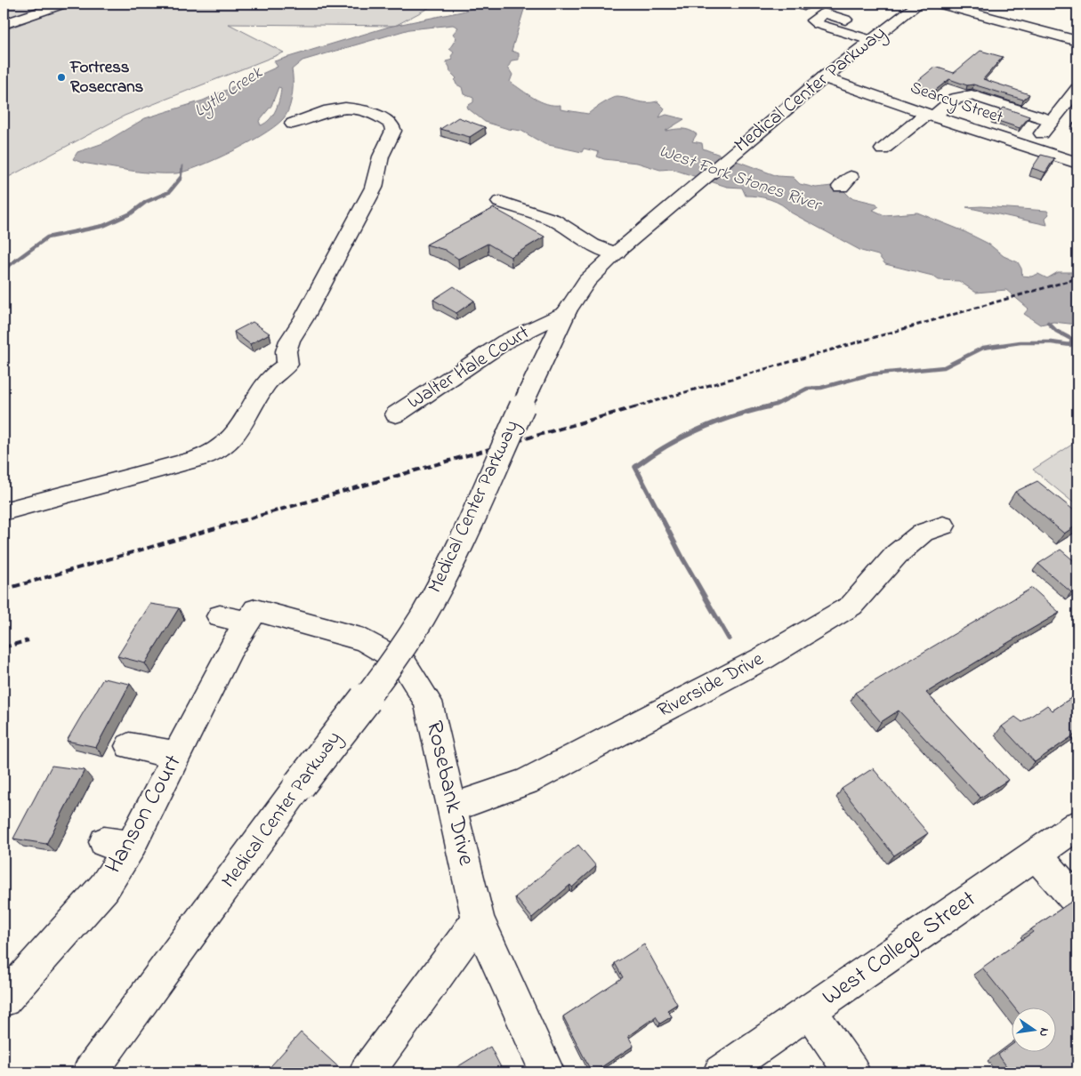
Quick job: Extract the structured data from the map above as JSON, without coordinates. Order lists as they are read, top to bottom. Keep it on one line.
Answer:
{"streets":{"street":["Medical Center Parkway","Searcy Street","Walter Hale Court","Riverside Drive","Rosebank Drive","Hanson Court","West College Street"]},"crossings":[["Medical Center Parkway","Searcy Street"],["Medical Center Parkway","Walter Hale Court"],["Riverside Drive","Rosebank Drive"],["Rosebank Drive","Hanson Court"]],"water":["Lytle Creek","West Fork Stones River"],"places":["Fortress Rosecrans"],"north":"right"}
